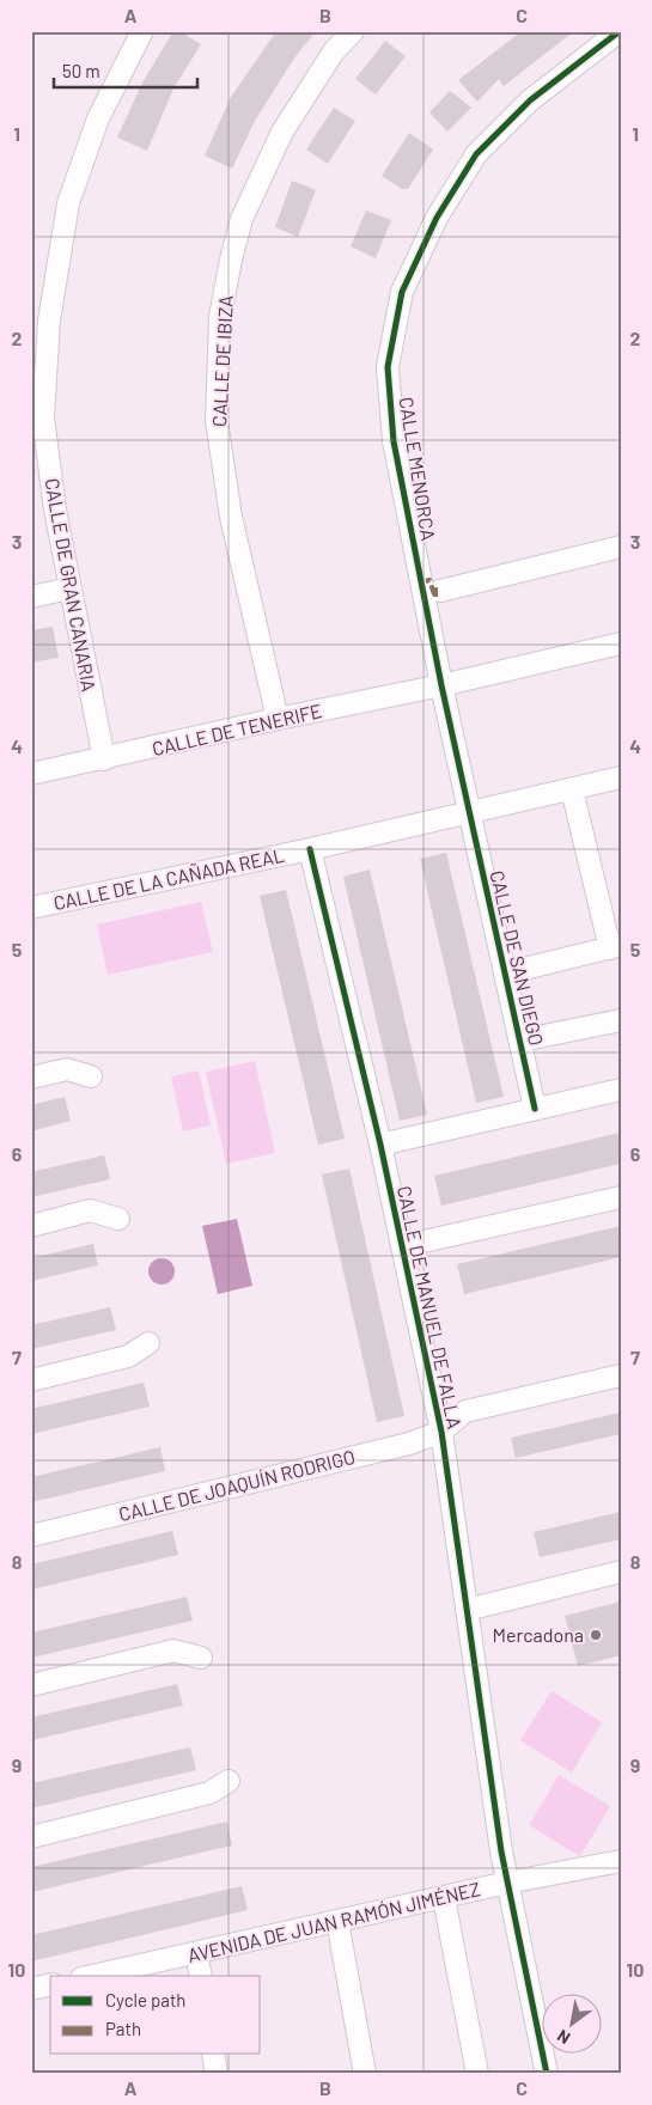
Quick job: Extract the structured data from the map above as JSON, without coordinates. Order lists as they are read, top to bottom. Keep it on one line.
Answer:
{"streets":{"street":["CALLE DE IBIZA","CALLE MENORCA","CALLE DE GRAN CANARIA","CALLE DE TENERIFE","CALLE DE LA CAÑADA REAL","CALLE DE SAN DIEGO","CALLE DE MANUEL DE FALLA","CALLE DE JOAQUÍN RODRIGO","AVENIDA DE JUAN RAMÓN JIMÉNEZ"]},"crossings":[["CALLE DE IBIZA","CALLE DE TENERIFE"],["CALLE MENORCA","CALLE DE TENERIFE"],["CALLE MENORCA","CALLE DE LA CAÑADA REAL"],["CALLE MENORCA","CALLE DE SAN DIEGO"],["CALLE DE GRAN CANARIA","CALLE DE TENERIFE"],["CALLE DE LA CAÑADA REAL","CALLE DE SAN DIEGO"],["CALLE DE LA CAÑADA REAL","CALLE DE MANUEL DE FALLA"],["CALLE DE MANUEL DE FALLA","CALLE DE JOAQUÍN RODRIGO"],["CALLE DE MANUEL DE FALLA","AVENIDA DE JUAN RAMÓN JIMÉNEZ"]],"places":["Mercadona"],"legend":["Cycle path","Path"],"scale_bar":"50 m","north":"bottom left","grid":{"columns":["A","B","C"],"rows":["1","2","3","4","5","6","7","8","9","10"]}}
